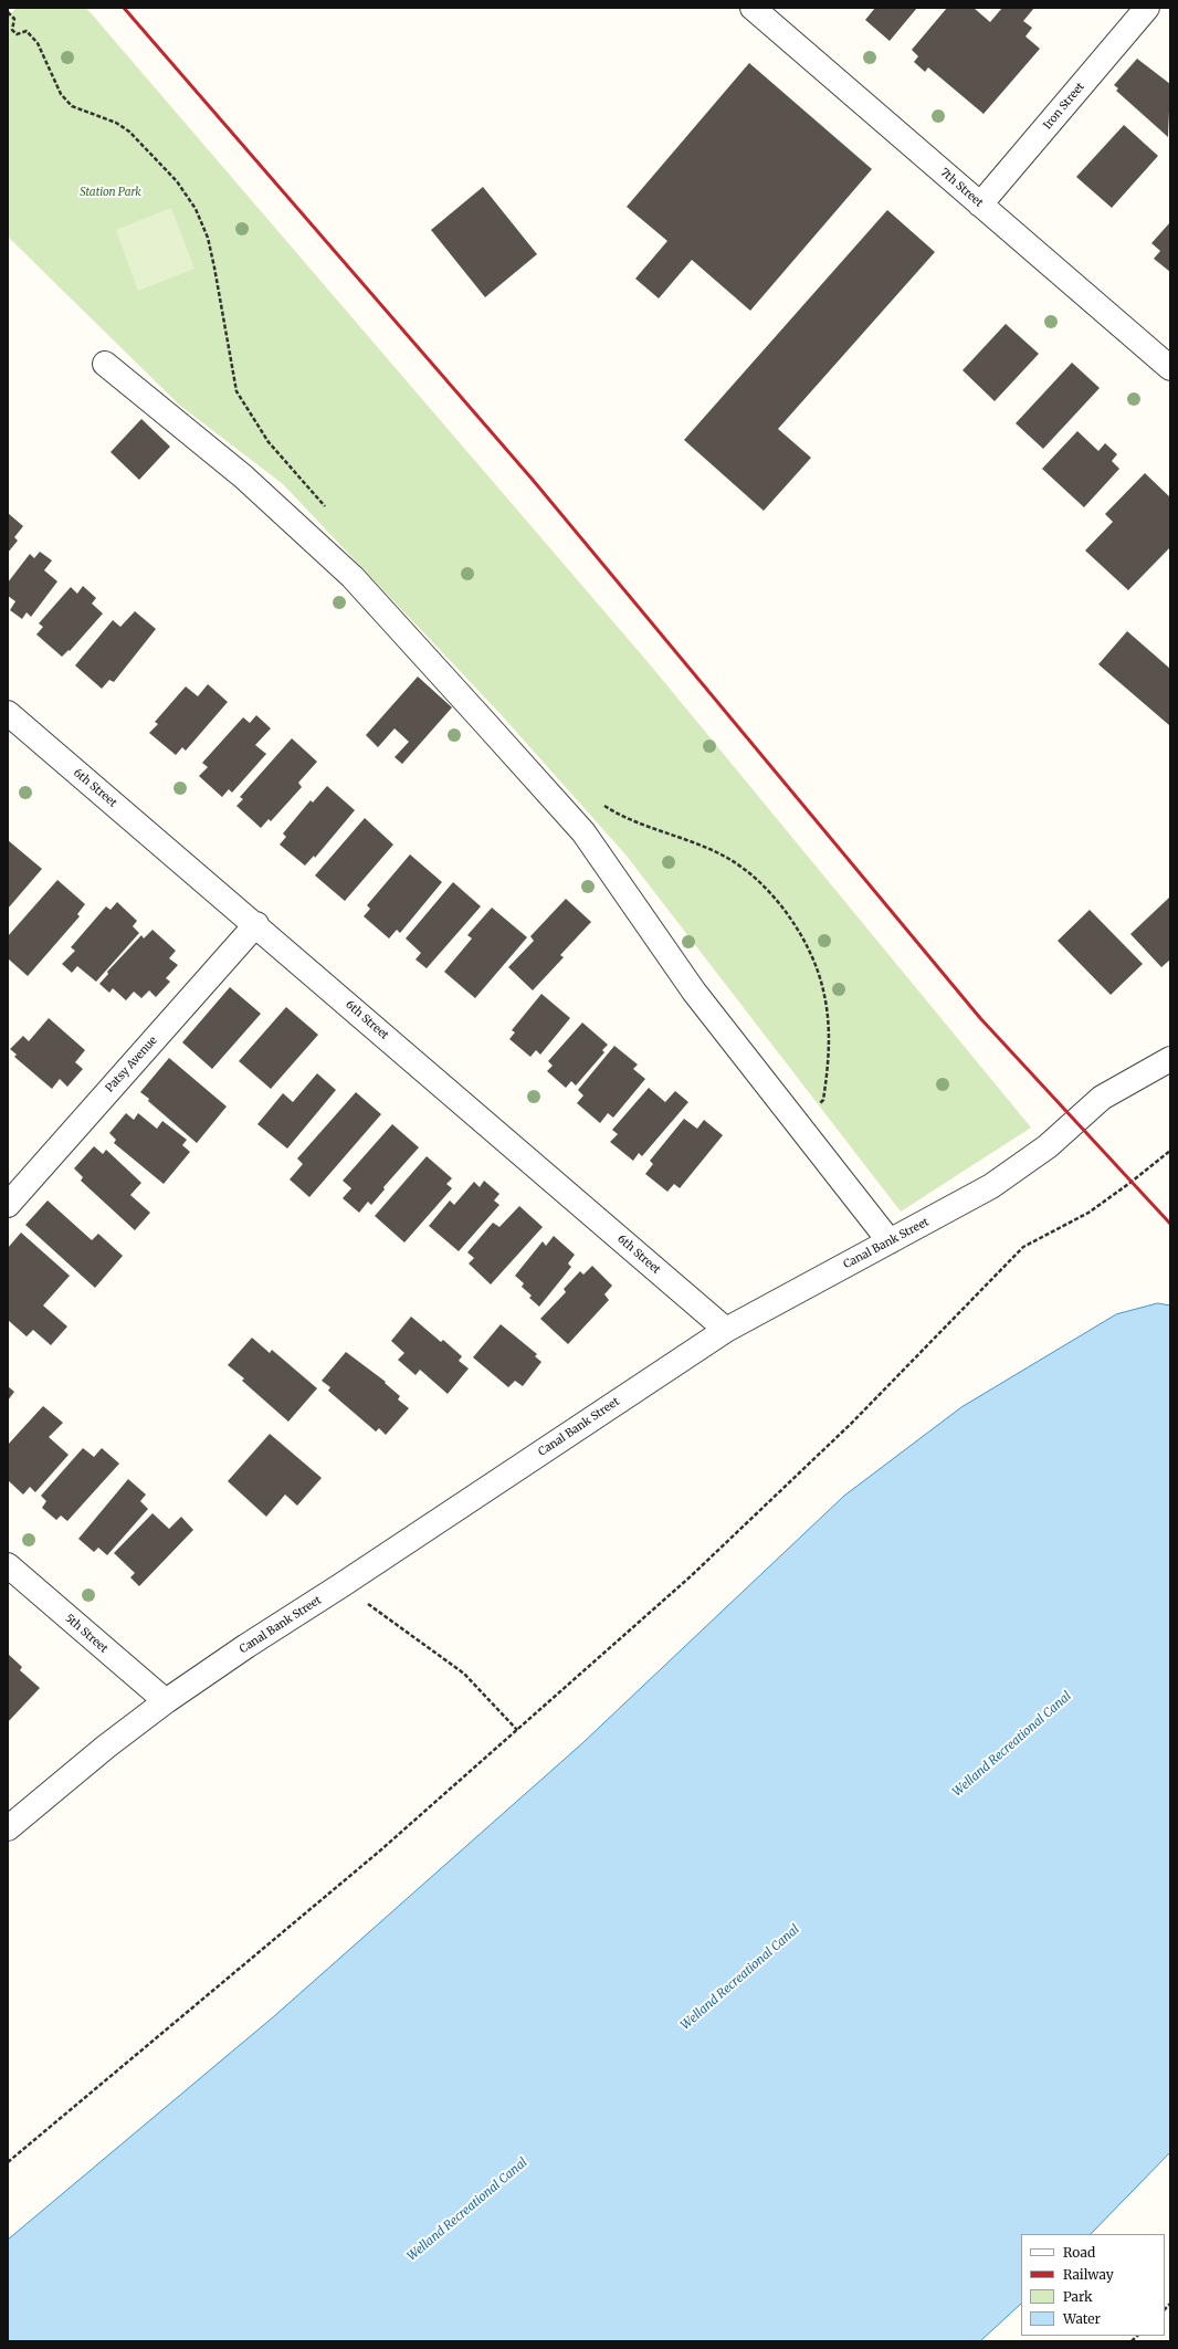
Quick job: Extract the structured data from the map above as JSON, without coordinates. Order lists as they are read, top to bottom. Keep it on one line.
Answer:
{"streets":{"street":["Iron Street","7th Street","6th Street","Patsy Avenue","Canal Bank Street","5th Street"]},"crossings":[["Iron Street","7th Street"],["6th Street","Patsy Avenue"],["6th Street","Canal Bank Street"],["Canal Bank Street","5th Street"]],"water":["Welland Recreational Canal"],"parks":["Station Park"],"legend":["Road","Railway","Park","Water"]}
